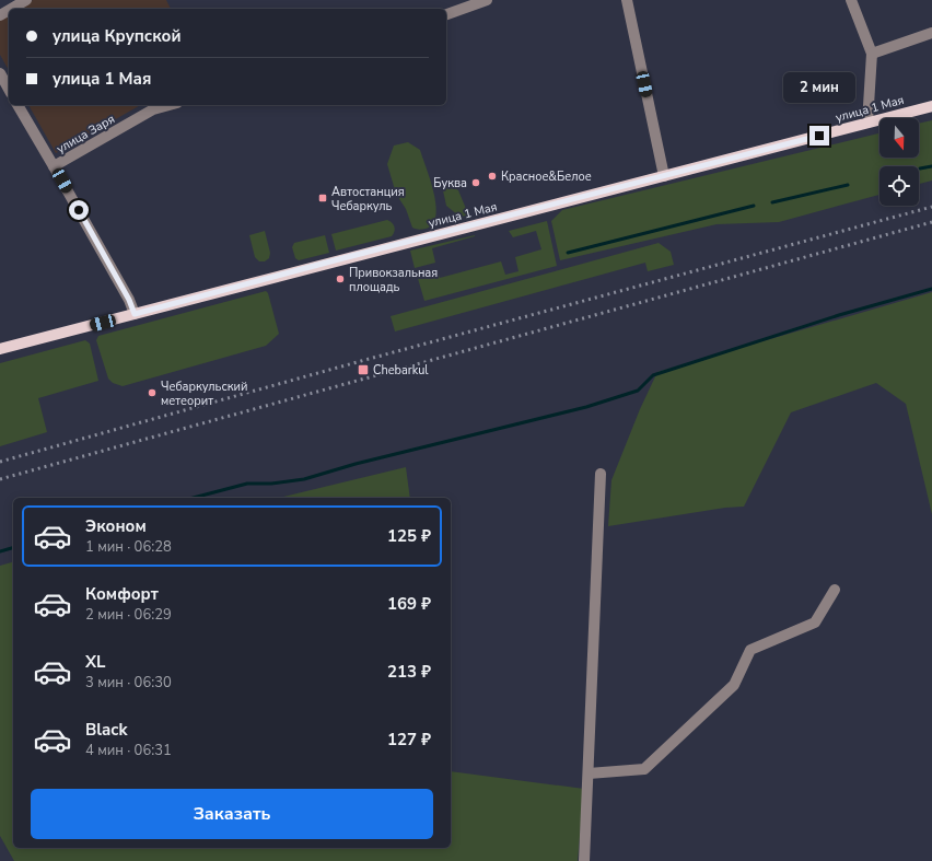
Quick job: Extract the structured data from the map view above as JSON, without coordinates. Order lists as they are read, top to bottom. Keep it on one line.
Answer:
{"streets":{"main road":["улица 1 Мая"],"street":["улица Заря"]},"places":{"other":["Красное&Белое","Буква","Привокзальная площадь","Чебаркульский метеорит"],"transit":["Автостанция Чебаркуль","Chebarkul"]},"north":"bottom","page":{"banner":["улица Крупской","улица 1 Мая"],"bubble":"2 мин","list":[{"name":"Эконом","note":"1 мин · 06:28","value":"125 ₽"},{"name":"Комфорт","note":"2 мин · 06:29","value":"169 ₽"},{"name":"XL","note":"3 мин · 06:30","value":"213 ₽"},{"name":"Black","note":"4 мин · 06:31","value":"127 ₽"}],"buttons":"Заказать"}}
